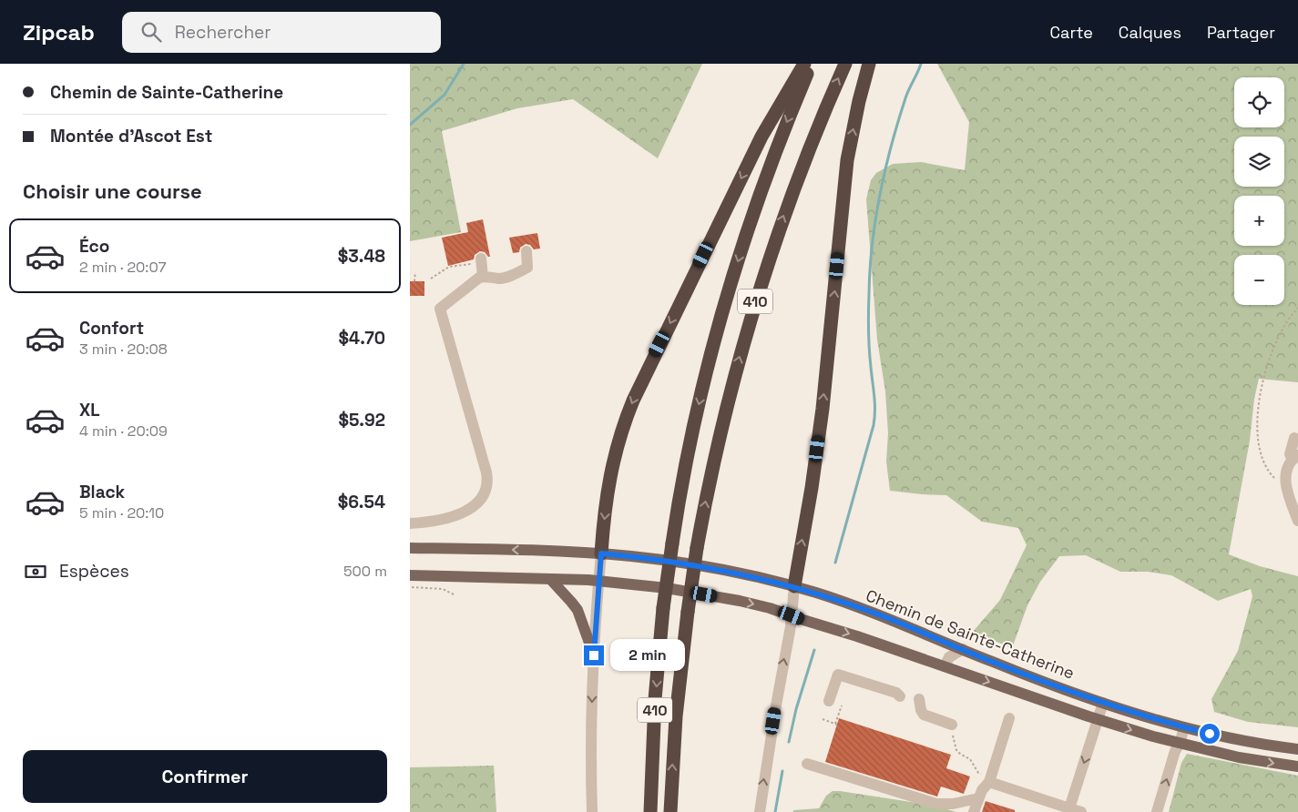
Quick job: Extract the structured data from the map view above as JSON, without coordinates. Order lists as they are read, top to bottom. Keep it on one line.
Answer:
{"streets":{"highway":["410"],"main road":["Chemin de Sainte-Catherine"]},"page":{"header":"Zipcab","search":"Rechercher","nav":["Carte","Calques","Partager"],"banner":["Chemin de Sainte-Catherine","Montée d'Ascot Est"],"map_buttons":["+","−"],"heading":"Choisir une course","list":[{"name":"Éco","note":"2 min · 20:07","value":"$3.48"},{"name":"Confort","note":"3 min · 20:08","value":"$4.70"},{"name":"XL","note":"4 min · 20:09","value":"$5.92"},{"name":"Black","note":"5 min · 20:10","value":"$6.54"}],"pay":["Espèces","500 m"],"bubble":"2 min","buttons":"Confirmer"}}
